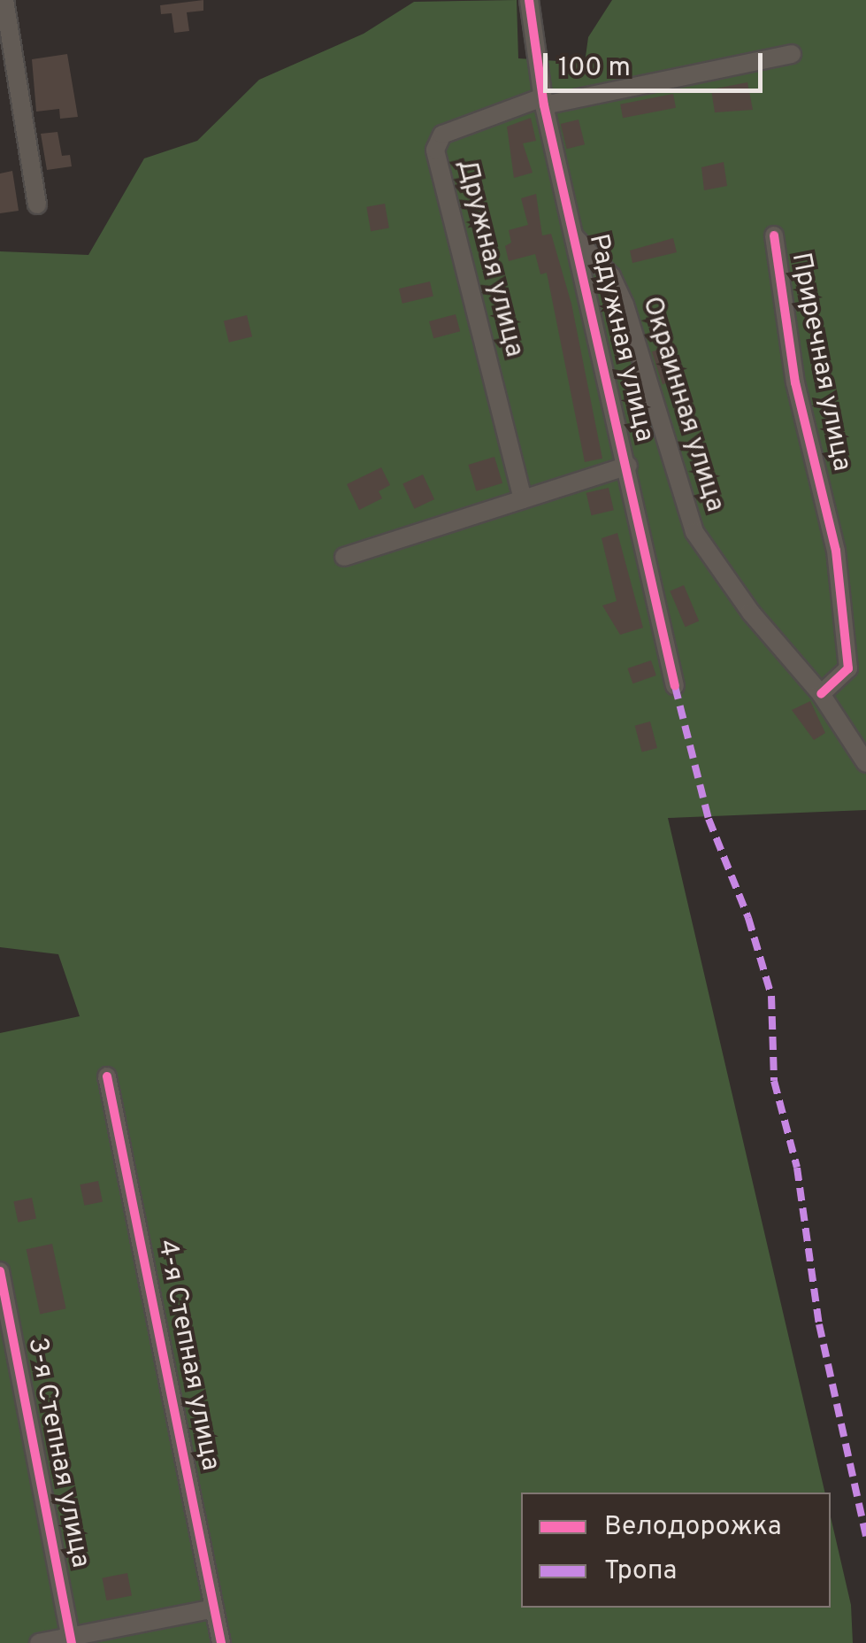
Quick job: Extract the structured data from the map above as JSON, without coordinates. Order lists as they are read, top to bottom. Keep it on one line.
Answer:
{"streets":{"street":["Дружная улица","Радужная улица","Приречная улица","Окраинная улица","4-я Степная улица","3-я Степная улица"]},"crossings":[["Дружная улица","Радужная улица"],["Радужная улица","Окраинная улица"],["Приречная улица","Окраинная улица"]],"legend":["Велодорожка","Тропа"],"scale_bar":"100 m"}
